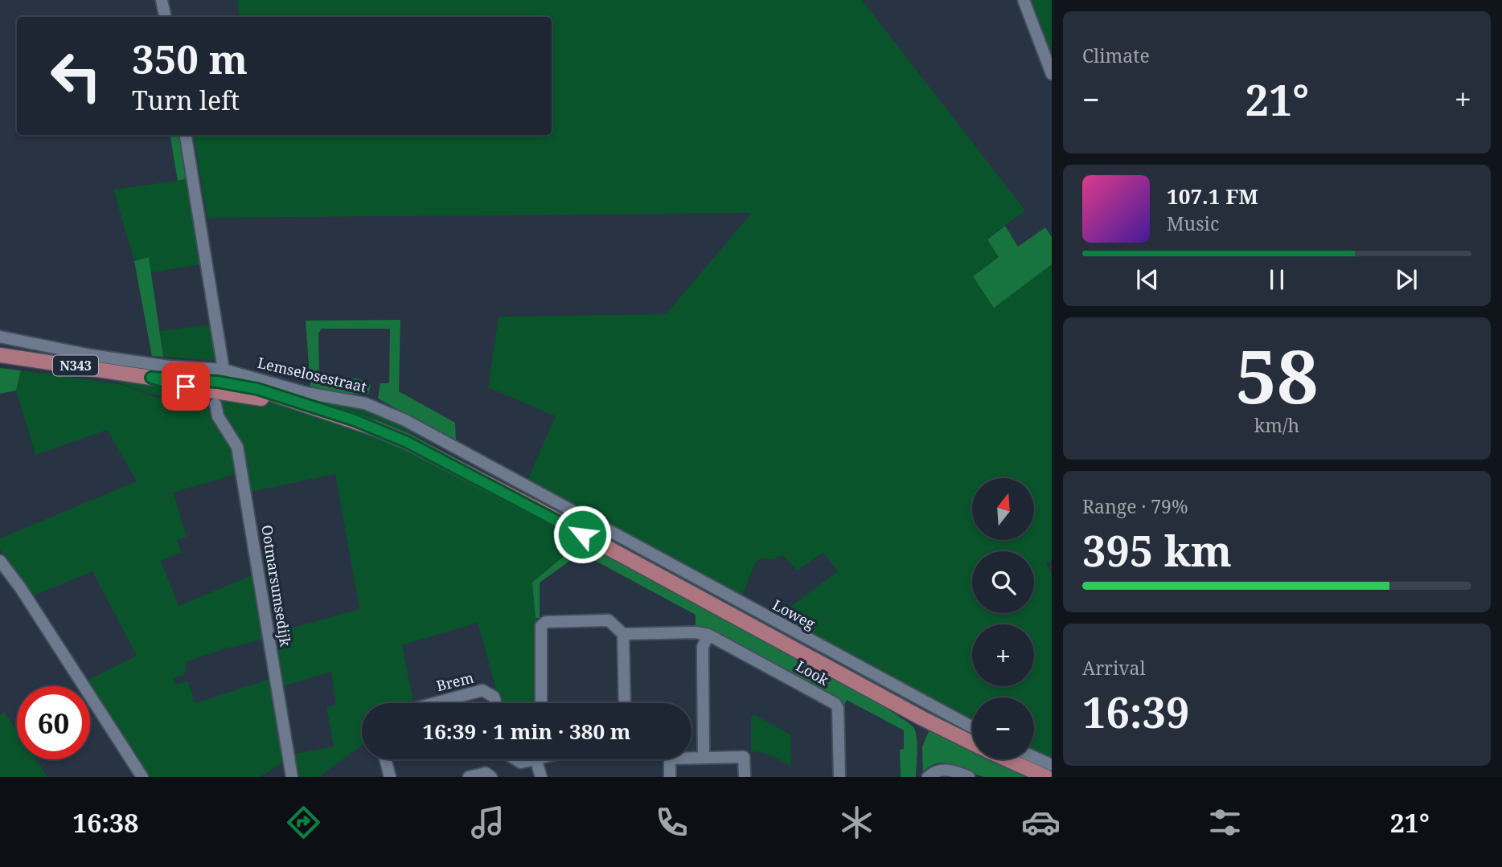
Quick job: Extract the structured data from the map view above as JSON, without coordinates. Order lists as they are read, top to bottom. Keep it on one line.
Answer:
{"streets":{"main road":["N343"],"street":["Lemselosestraat","Ootmarsumsedijk","Loweg","Look","Brem"]},"crossings":[["Lemselosestraat","Loweg"]],"north":"top","page":{"tile":["Climate",["58","km/h"],["Range · 79%","395 km"],["Arrival","16:39"]],"turn":["350 m","Turn left"],"heat":["−","21°","+"],"song":["107.1 FM","Music"],"map_buttons":["+","−"],"limit":"60","trip":"16:39 · 1 min · 380 m","tabs":["16:38","21°"]}}
